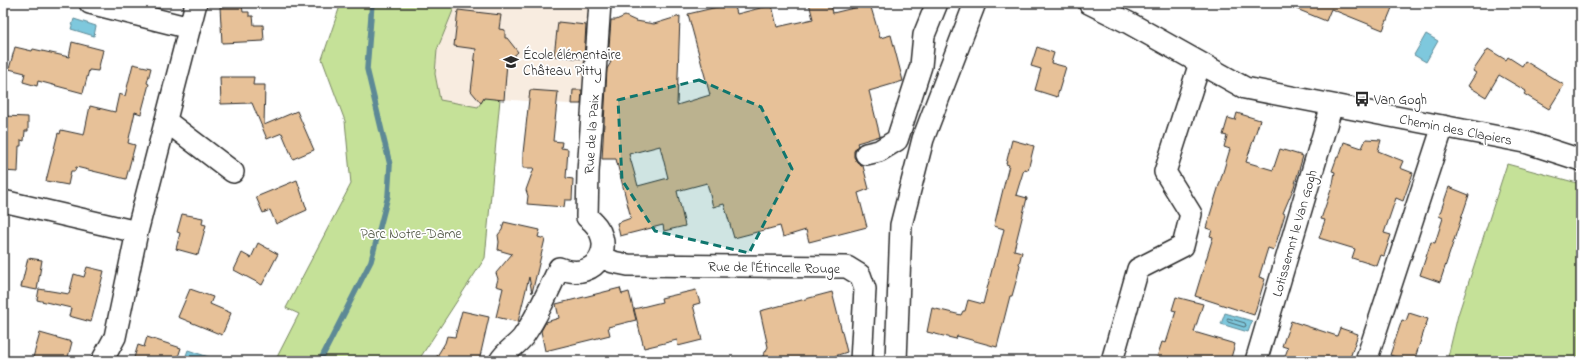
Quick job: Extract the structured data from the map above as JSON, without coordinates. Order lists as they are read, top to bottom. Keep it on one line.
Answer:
{"streets":{"street":["Chemin des Clapiers","Rue de la Paix","Lotissemnt le Van Gogh","Rue de l'Étincelle Rouge"]},"crossings":[["Chemin des Clapiers","Lotissemnt le Van Gogh"],["Rue de la Paix","Rue de l'Étincelle Rouge"]],"parks":["Parc Notre-Dame"],"places":{"school or university":["École élémentaire Château Pitty"],"bus stop":["Van Gogh"]}}
